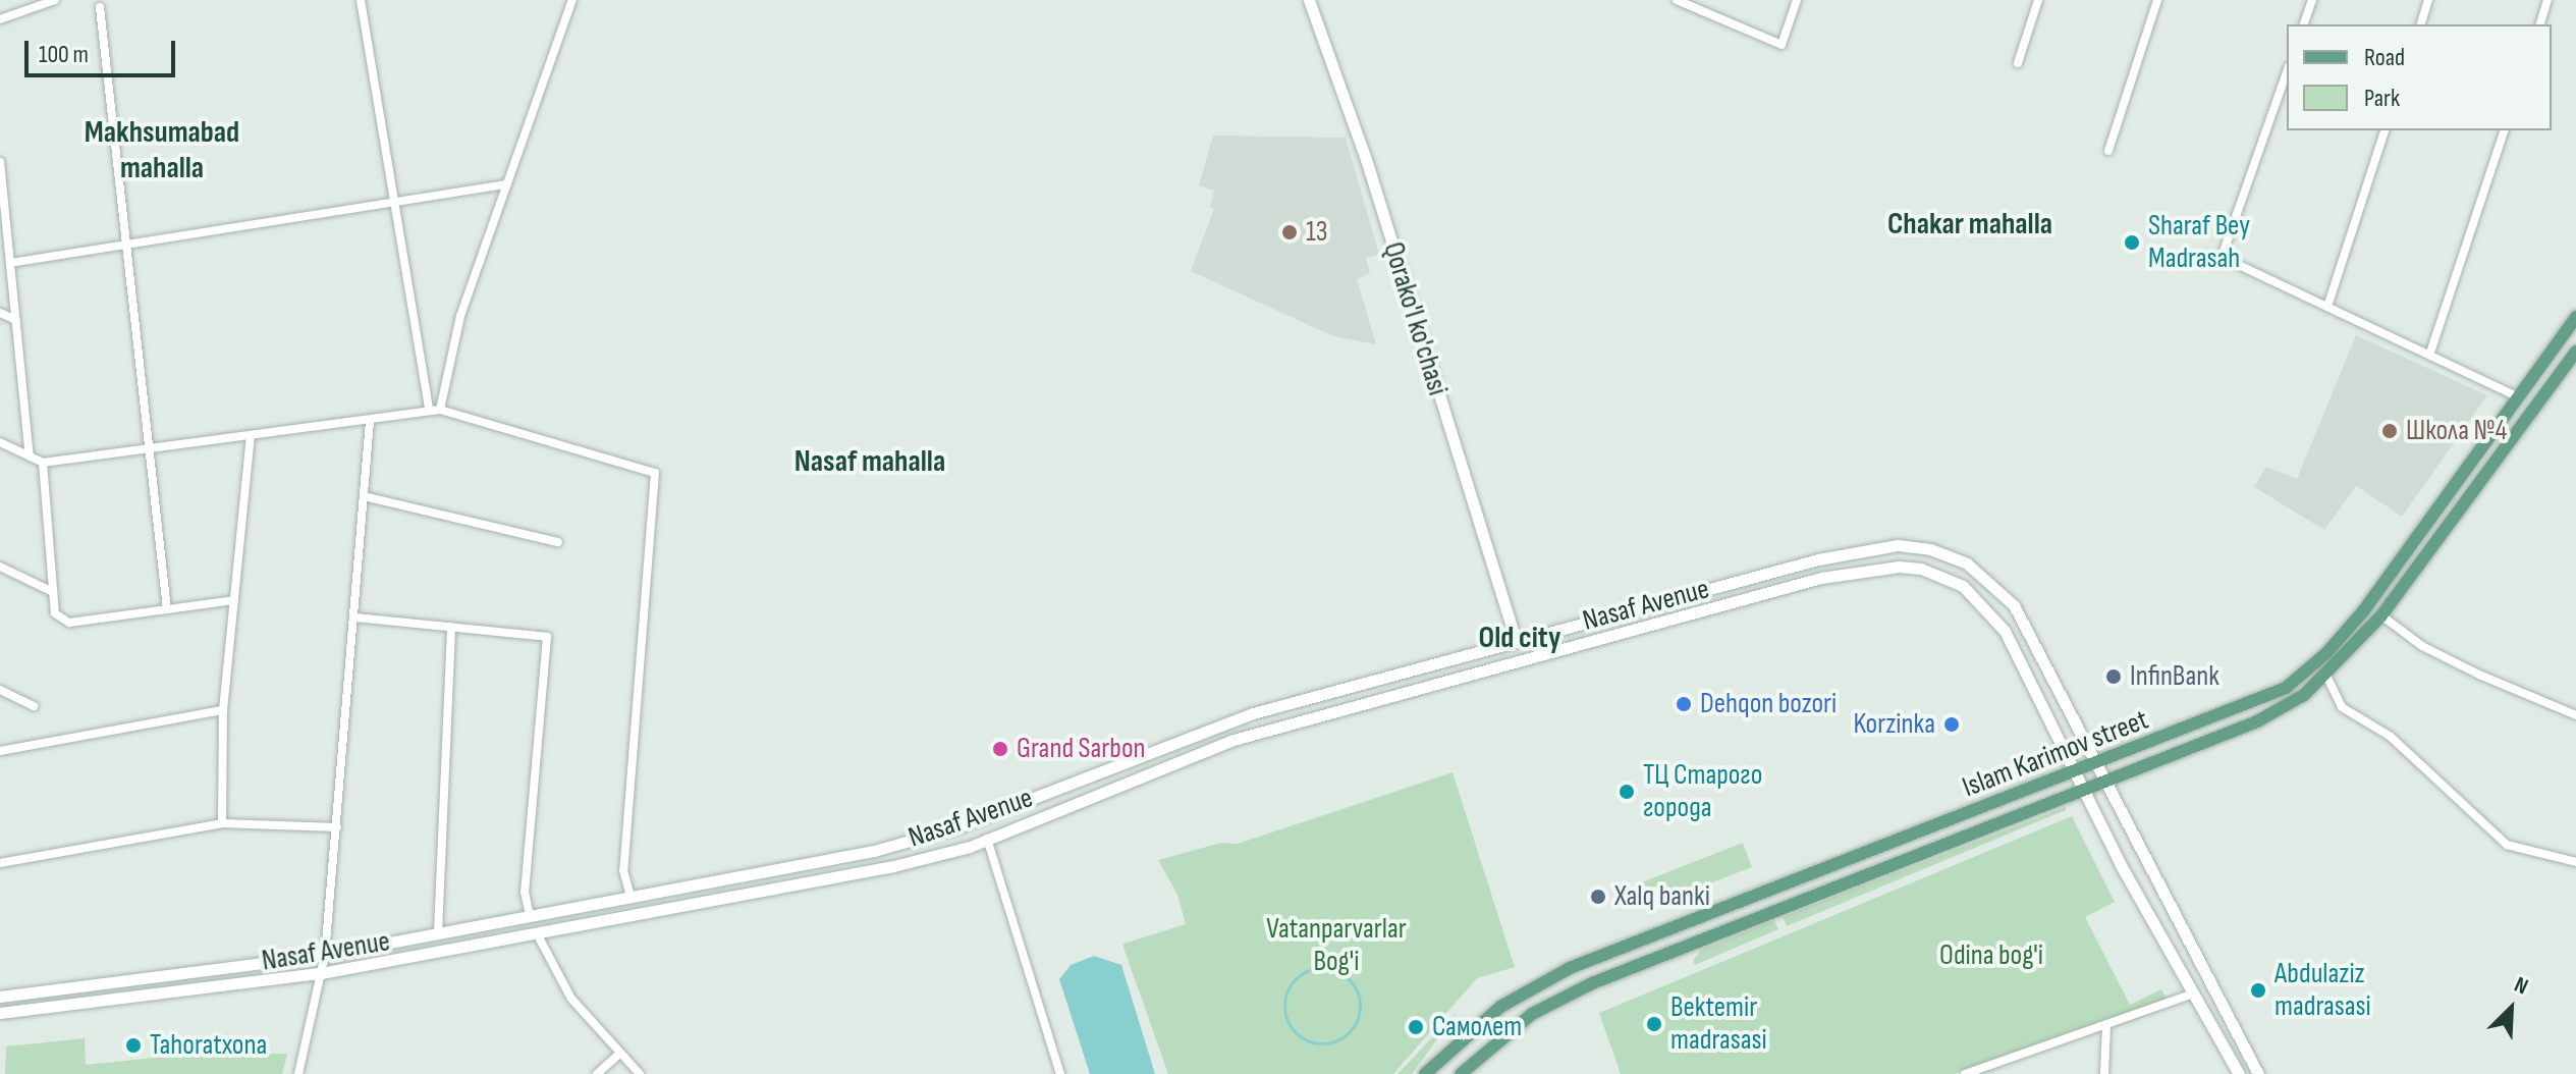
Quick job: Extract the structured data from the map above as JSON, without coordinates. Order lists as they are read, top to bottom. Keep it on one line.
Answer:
{"streets":{"main road":["Qorako'l ko'chasi","Nasaf Avenue","Islam Karimov street"]},"crossings":[["Qorako'l ko'chasi","Nasaf Avenue"],["Nasaf Avenue","Islam Karimov street"]],"districts":["Makhsumabad mahalla","Chakar mahalla","Nasaf mahalla","Old city"],"parks":["Vatanparvarlar Bog'i","Odina bog'i"],"places":["13","Sharaf Bey Madrasah","Школа №4","InfinBank","Dehqon bozori","Korzinka","Grand Sarbon","ТЦ Старого города","Xalq banki","Abdulaziz madrasasi","Bektemir madrasasi","Самолет","Tahoratxona"],"legend":["Road","Park"],"scale_bar":"100 m","north":"top right"}
